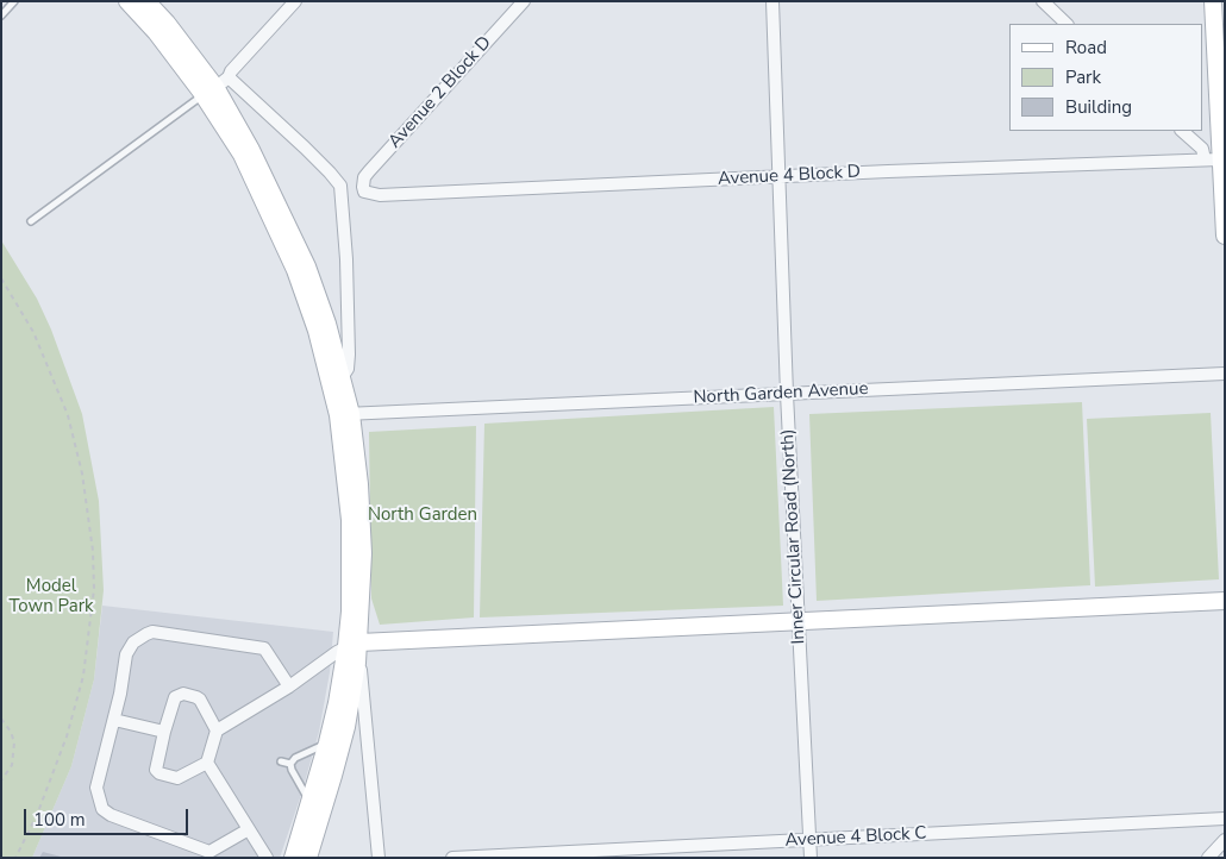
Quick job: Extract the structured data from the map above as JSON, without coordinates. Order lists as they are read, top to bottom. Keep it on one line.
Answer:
{"streets":{"street":["Avenue 2 Block D","Avenue 4 Block D","North Garden Avenue","Inner Circular Road (North)","Avenue 4 Block C"]},"crossings":[["Avenue 2 Block D","Avenue 4 Block D"],["Avenue 4 Block D","Inner Circular Road (North)"],["North Garden Avenue","Inner Circular Road (North)"],["Inner Circular Road (North)","Avenue 4 Block C"]],"parks":["North Garden","Model Town Park"],"legend":["Road","Park","Building"],"scale_bar":"100 m"}
